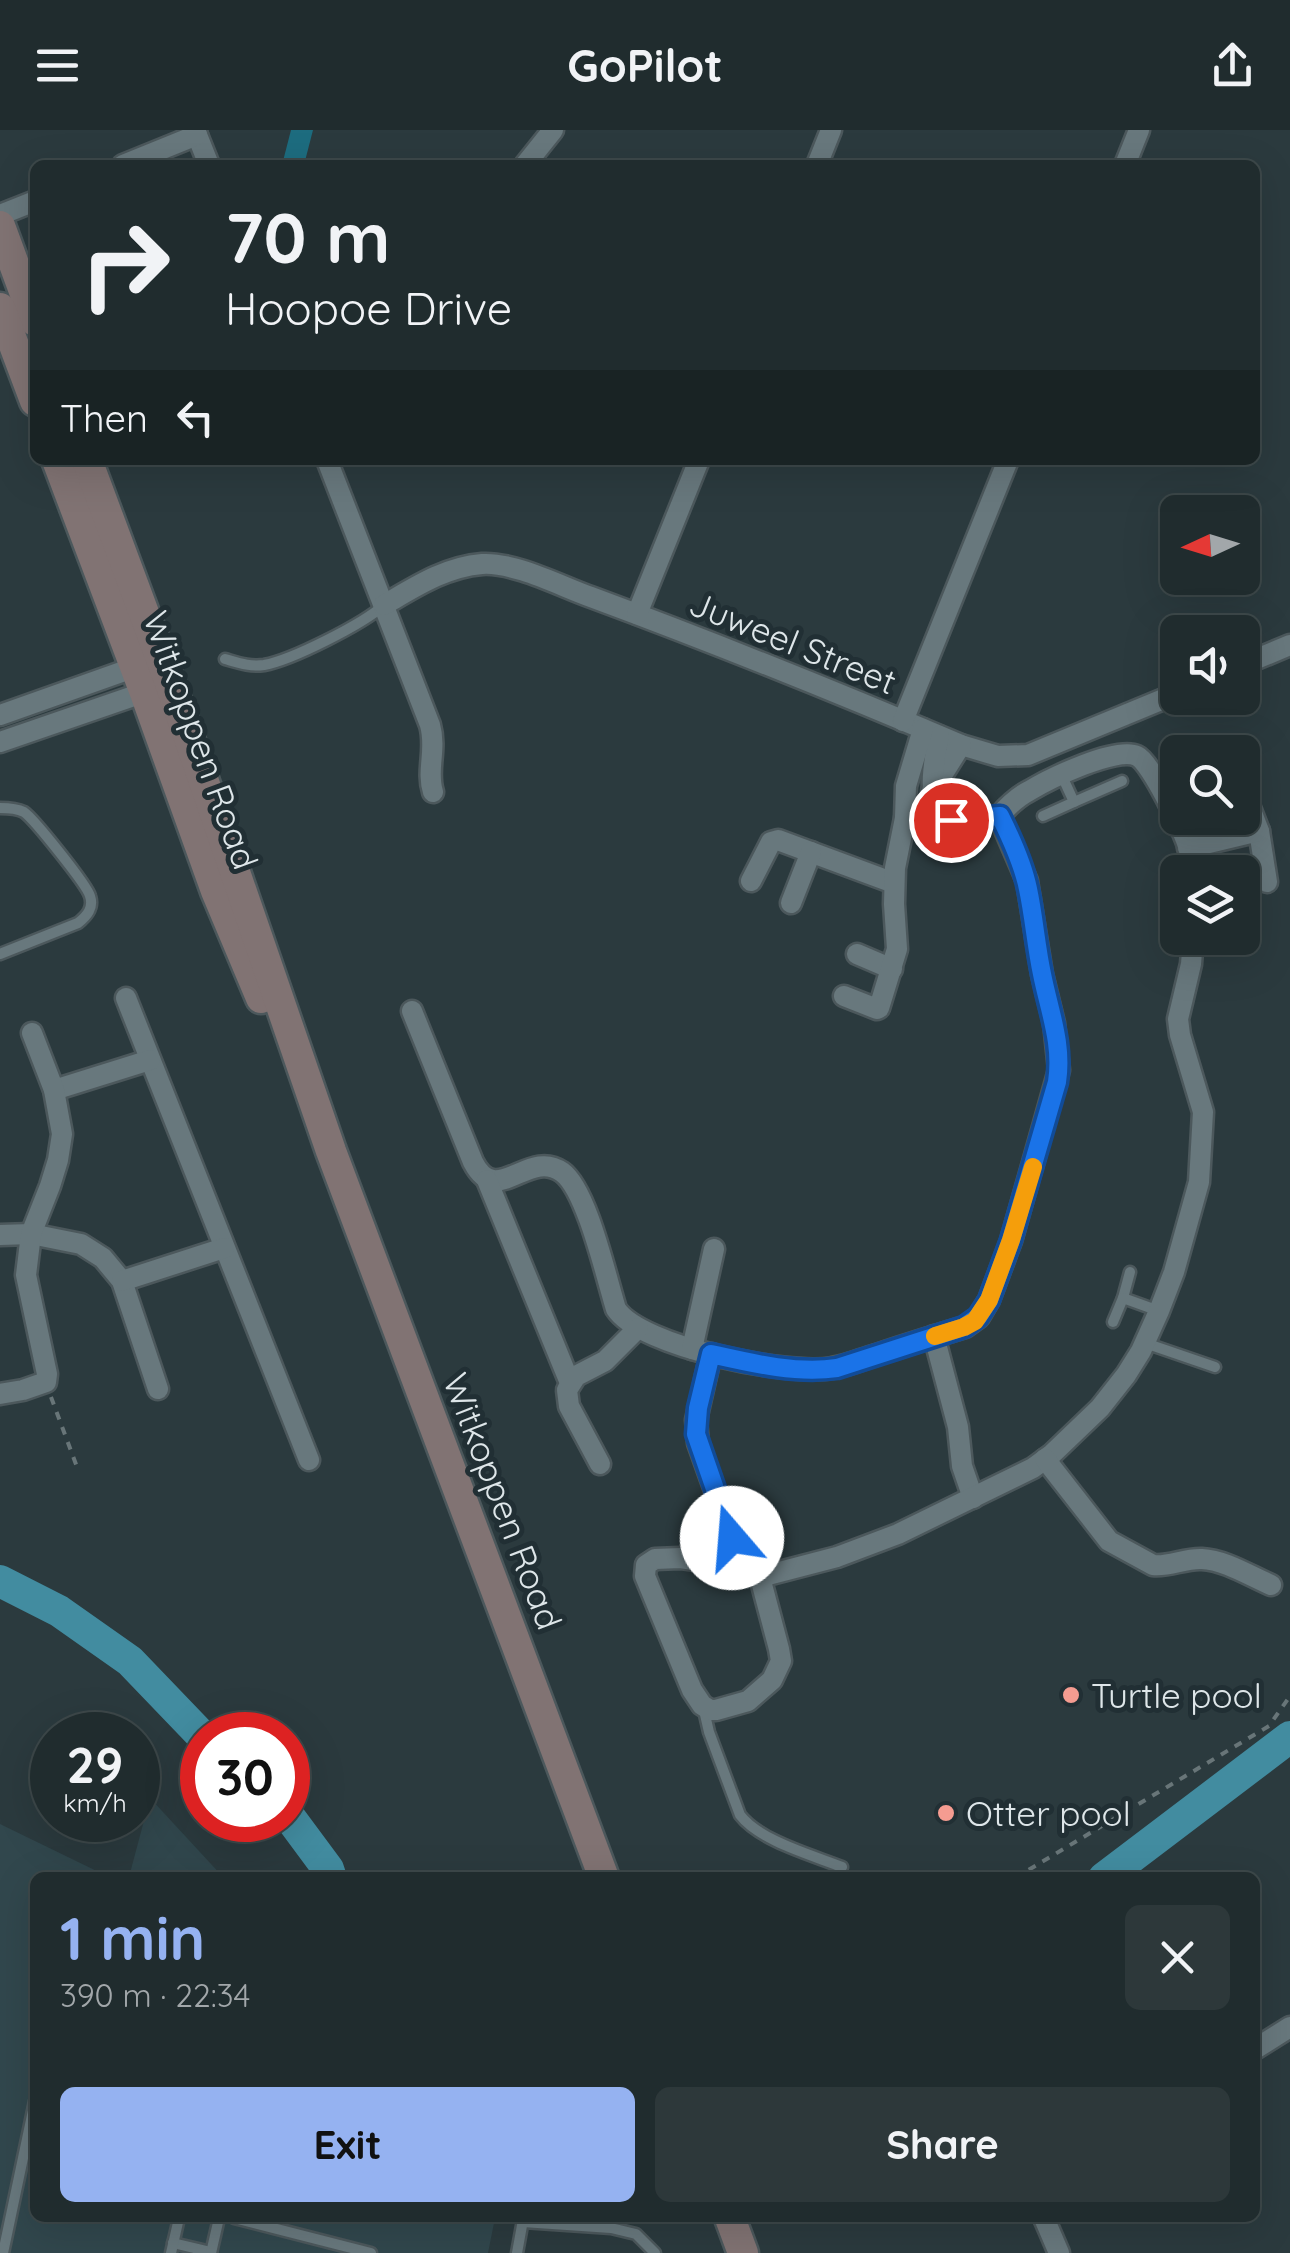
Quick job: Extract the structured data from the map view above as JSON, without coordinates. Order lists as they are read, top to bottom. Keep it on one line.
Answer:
{"streets":{"main road":["Witkoppen Road"],"street":["Juweel Street"]},"places":["Turtle pool","Otter pool"],"north":"left","page":{"header":"GoPilot","turn":["70 m","Hoopoe Drive"],"then":"Then","speed":"29 km/h","limit":"30","heading":["1 min","390 m · 22:34"],"buttons":["Exit","Share"]}}
